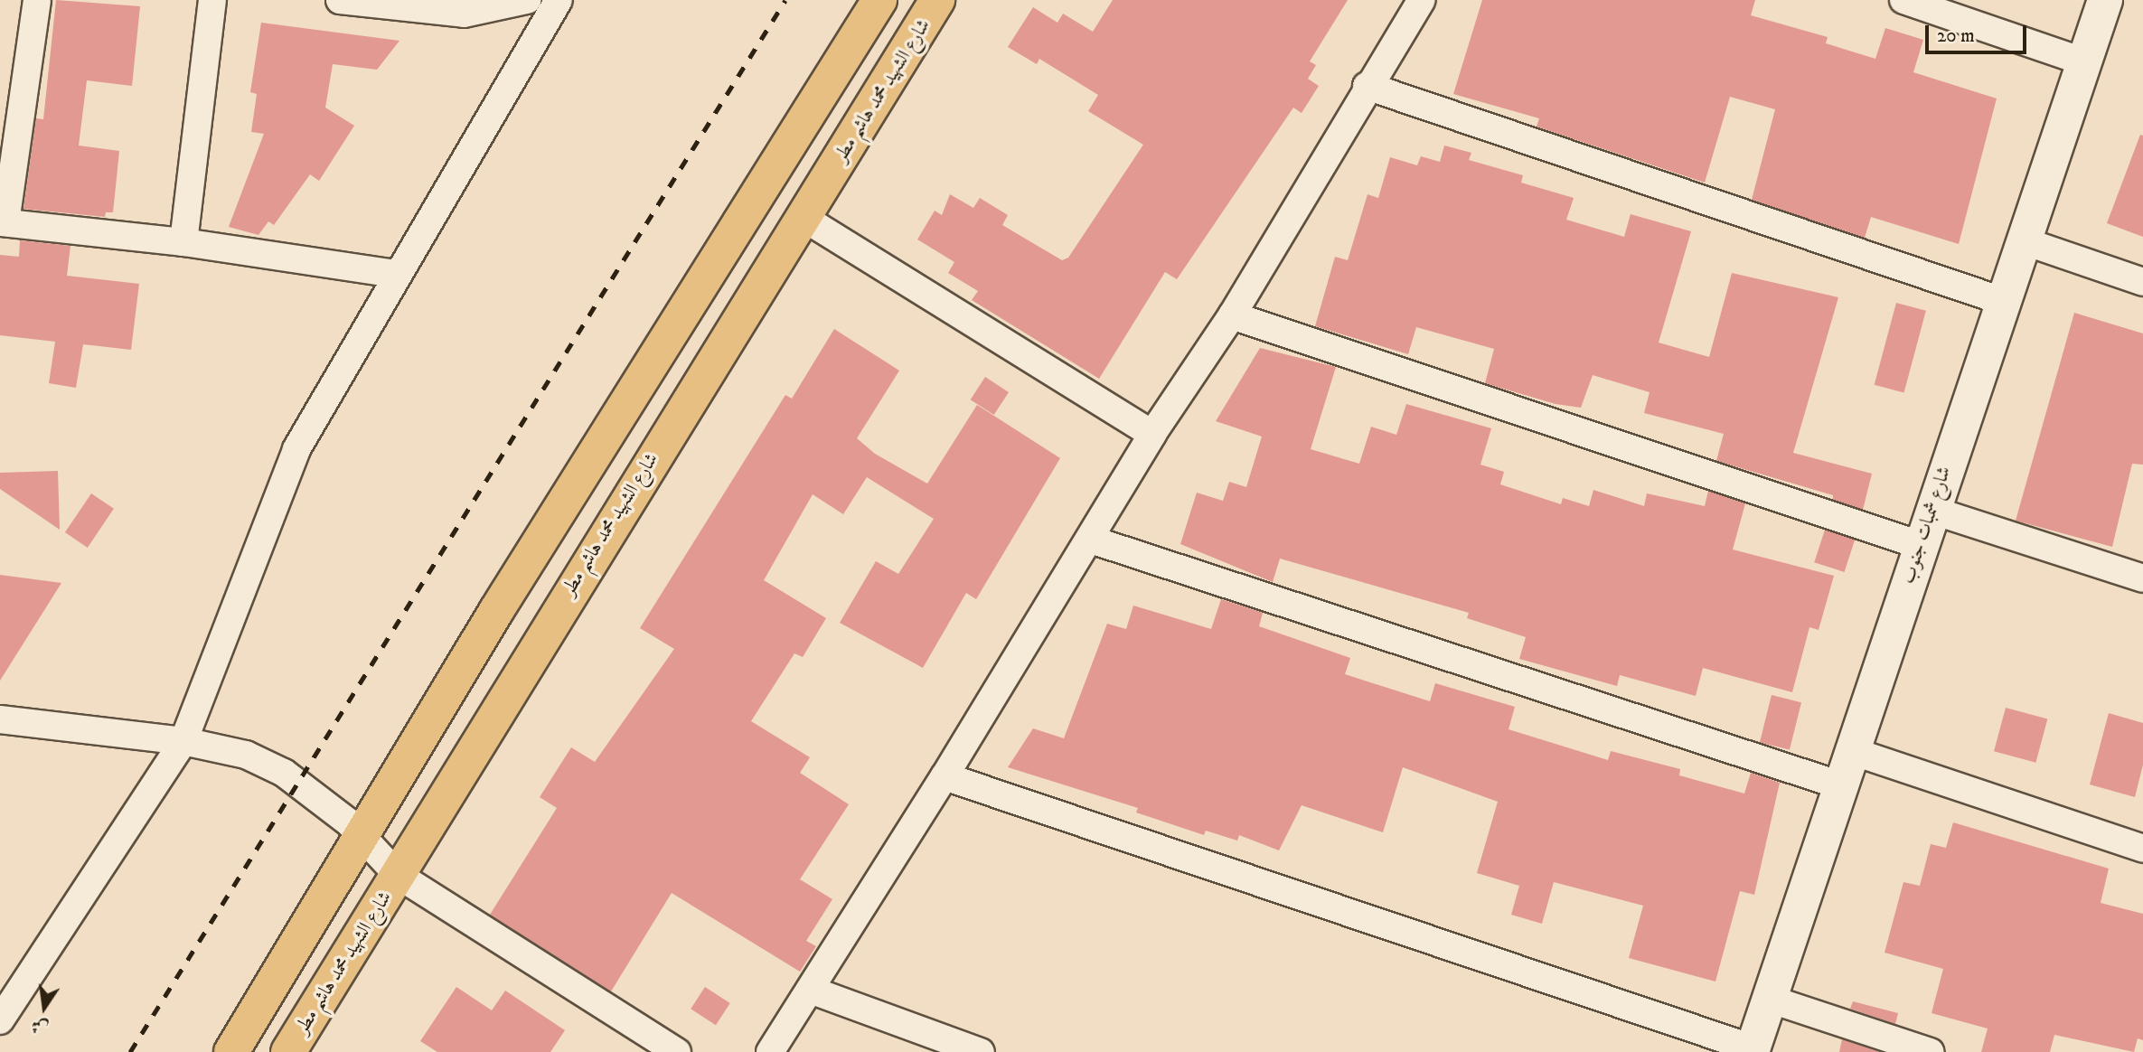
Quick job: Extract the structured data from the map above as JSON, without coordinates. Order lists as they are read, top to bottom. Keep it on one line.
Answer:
{"streets":{"main road":["شارع الشهيد محمد هاشم مطر"],"street":["شارع شمبات جنوب"]},"scale_bar":"20 m","north":"bottom"}
